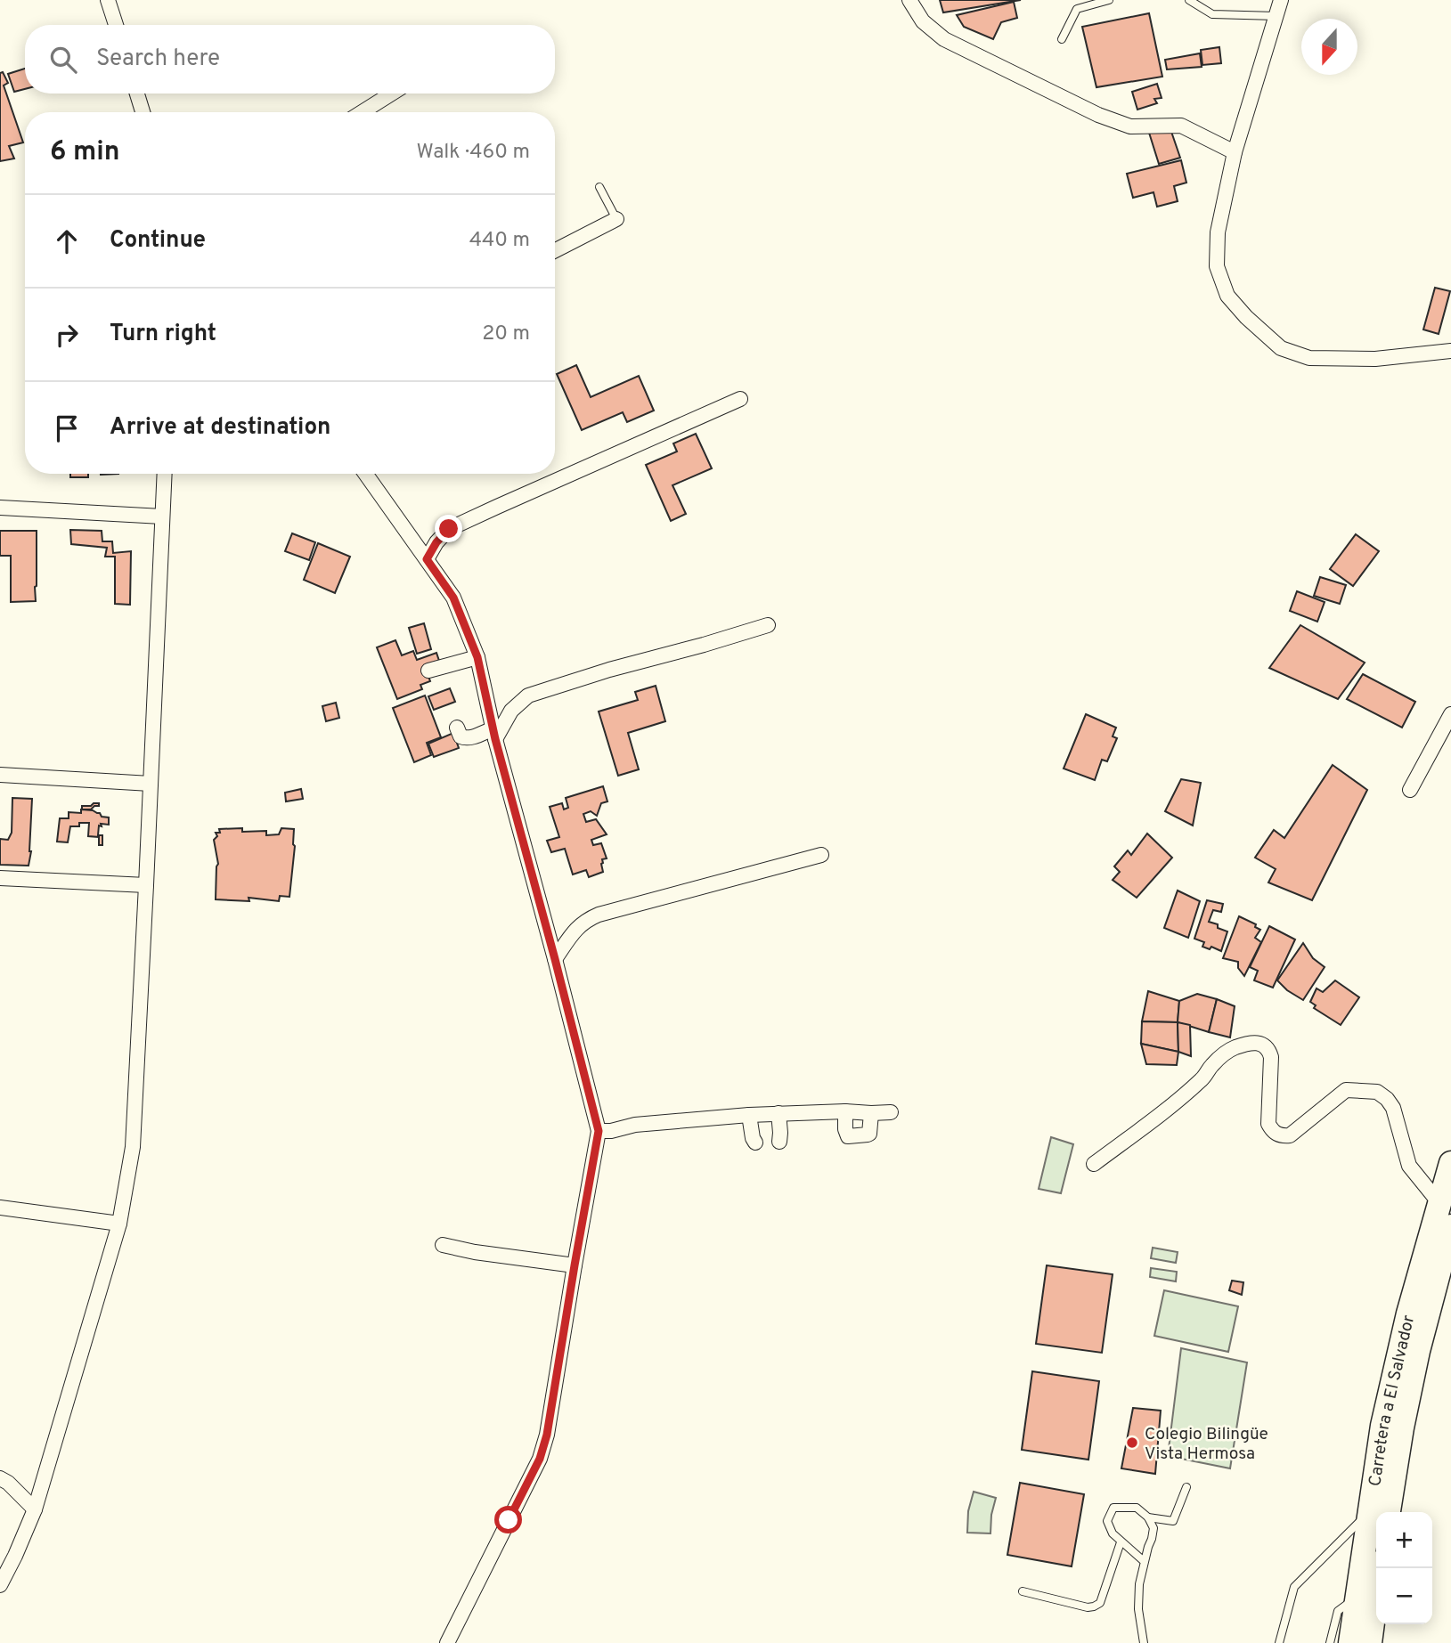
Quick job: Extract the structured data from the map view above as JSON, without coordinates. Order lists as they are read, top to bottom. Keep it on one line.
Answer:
{"streets":{"highway":["Carretera a El Salvador"]},"places":["Colegio Bilingüe Vista Hermosa"],"north":"bottom","page":{"search":"Search here","heading":["6 min","Walk · 460 m"],"list":[["Continue","440 m"],["Turn right","20 m"],"Arrive at destination"],"map_buttons":["+","−"]}}
